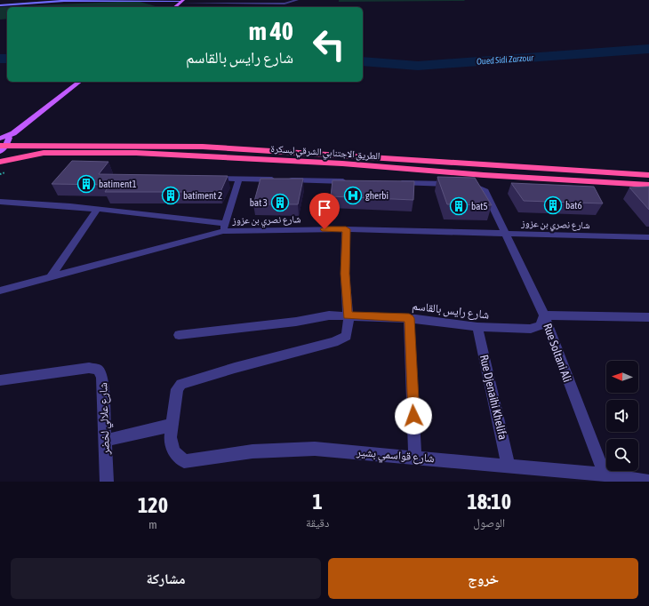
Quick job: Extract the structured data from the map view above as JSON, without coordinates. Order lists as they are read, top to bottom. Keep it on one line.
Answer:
{"streets":{"highway":["الطريق الاجتنابي الشرقي لبسكرة"],"street":["شارع نصري بن عزوز","شارع رايس بالقاسم","Rue Soltani Ali","Rue Djenaihi Khelifa","شارع علالي لخضر","شارع قواسمي بشير"]},"crossings":[["شارع نصري بن عزوز","Rue Soltani Ali"],["شارع نصري بن عزوز","شارع قواسمي بشير"],["شارع رايس بالقاسم","Rue Soltani Ali"],["شارع رايس بالقاسم","Rue Djenaihi Khelifa"],["شارع رايس بالقاسم","شارع قواسمي بشير"],["Rue Soltani Ali","شارع قواسمي بشير"],["Rue Djenaihi Khelifa","شارع قواسمي بشير"]],"water":["Oued Sidi Zarzour"],"places":{"building":["batiment1","batiment 2","bat 3","bat6","bat5"],"hospital":["gherbi"]},"north":"left","page":{"turn":["40 m","شارع رايس بالقاسم"],"eta":["18:10","الوصول","1","دقيقة","120","m"],"buttons":["خروج","مشاركة"]}}
